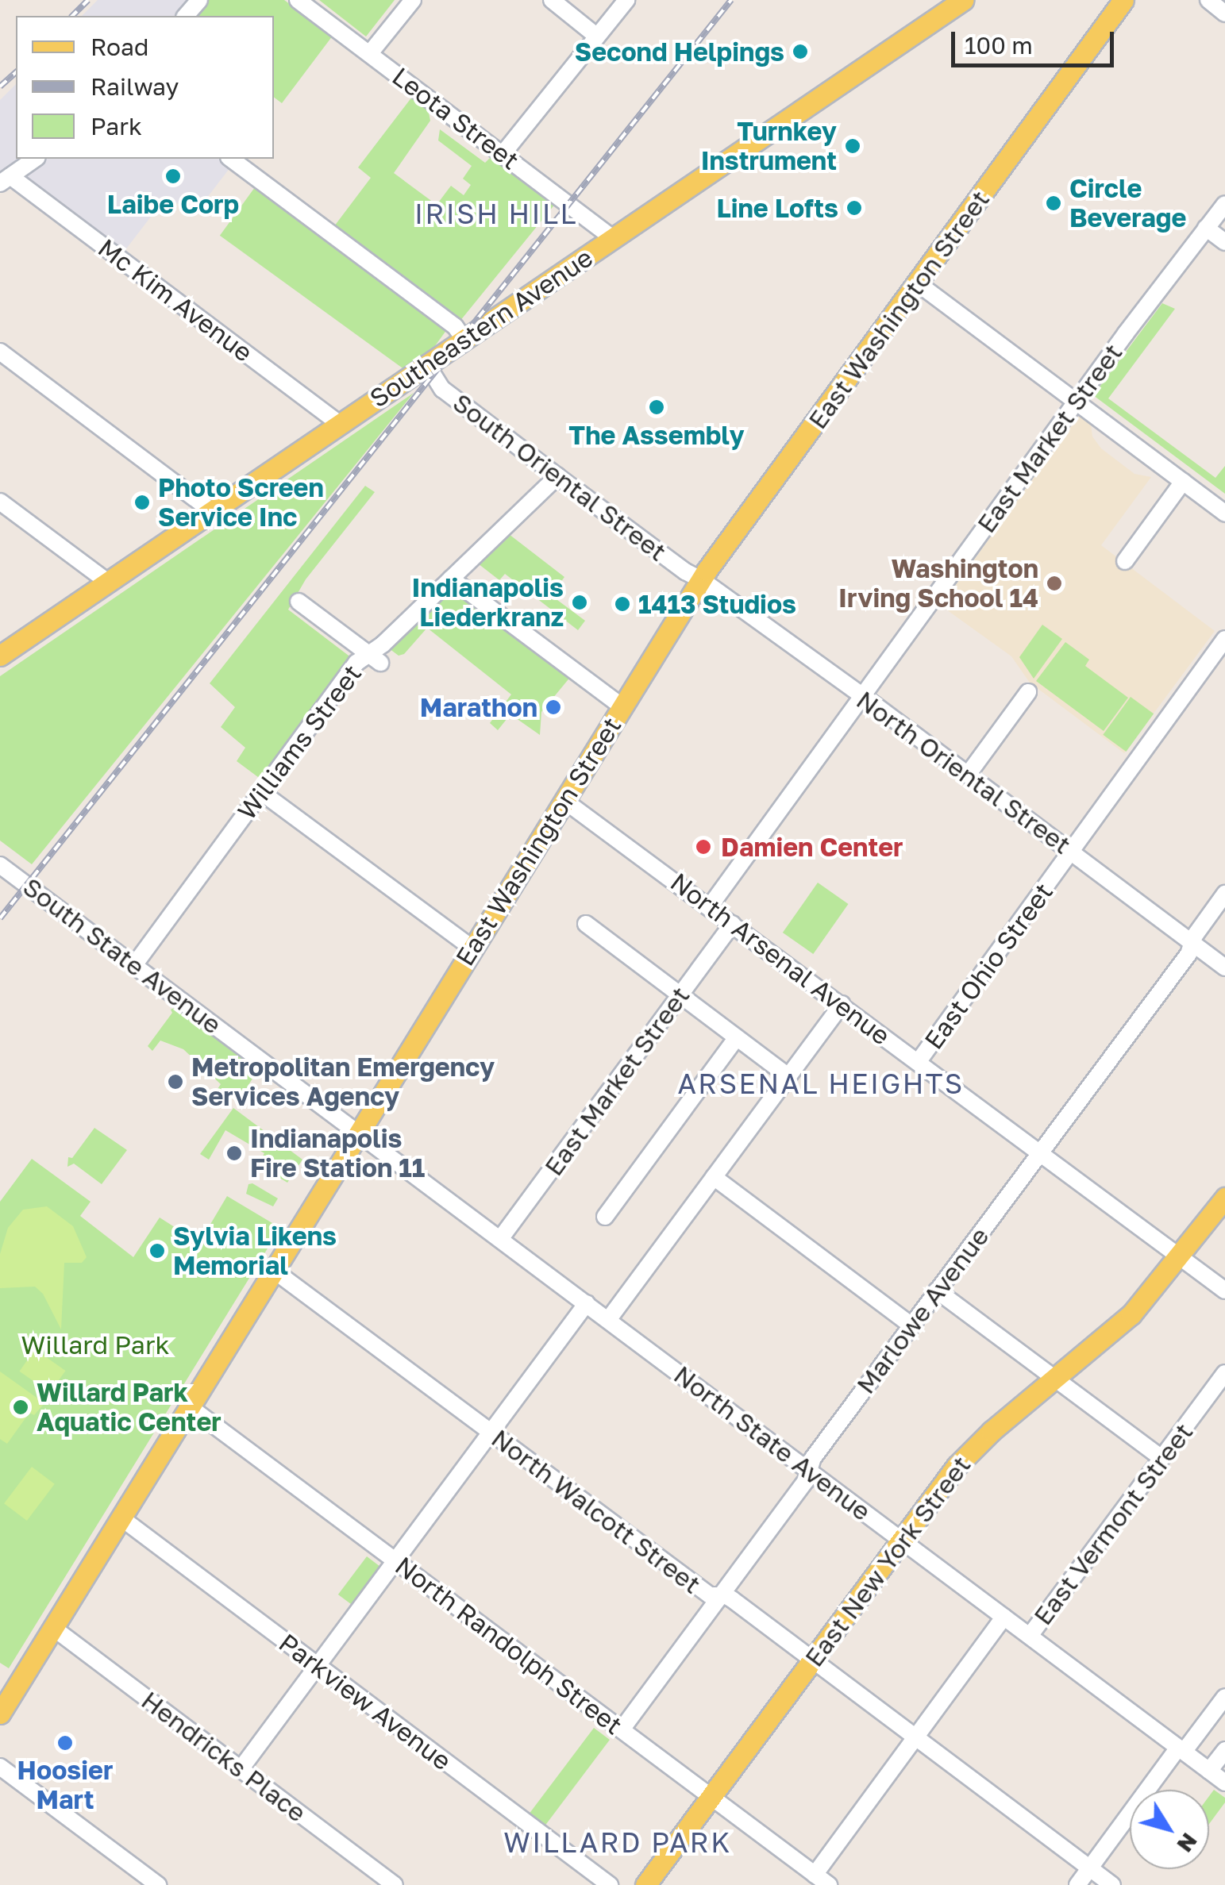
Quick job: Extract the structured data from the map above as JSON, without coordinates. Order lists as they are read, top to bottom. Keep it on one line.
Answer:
{"streets":{"main road":["East Washington Street","Southeastern Avenue","East New York Street"],"street":["Leota Street","Mc Kim Avenue","East Market Street","South Oriental Street","Williams Street","North Oriental Street","South State Avenue","North Arsenal Avenue","East Ohio Street","Marlowe Avenue","North State Avenue","North Walcott Street","East Vermont Street","North Randolph Street","Parkview Avenue","Hendricks Place"]},"crossings":[["Leota Street","Southeastern Avenue"],["Mc Kim Avenue","Southeastern Avenue"],["East Washington Street","South Oriental Street"],["East Washington Street","North Oriental Street"],["East Washington Street","South State Avenue"],["East Washington Street","North Arsenal Avenue"],["East Washington Street","North State Avenue"],["East Washington Street","North Walcott Street"],["East Washington Street","North Randolph Street"],["East Washington Street","Parkview Avenue"],["East Washington Street","Hendricks Place"],["Southeastern Avenue","South Oriental Street"],["East Market Street","North Oriental Street"],["East Market Street","North Arsenal Avenue"],["East Market Street","North State Avenue"],["South Oriental Street","Williams Street"],["South Oriental Street","North Oriental Street"],["Williams Street","South State Avenue"],["North Oriental Street","East Ohio Street"],["North Oriental Street","Marlowe Avenue"],["South State Avenue","North State Avenue"],["North Arsenal Avenue","East Ohio Street"],["North Arsenal Avenue","Marlowe Avenue"],["North Arsenal Avenue","East New York Street"],["Marlowe Avenue","North State Avenue"],["Marlowe Avenue","North Walcott Street"],["Marlowe Avenue","North Randolph Street"],["North State Avenue","East Vermont Street"],["North State Avenue","East New York Street"],["North Walcott Street","East Vermont Street"],["North Walcott Street","East New York Street"],["East Vermont Street","North Randolph Street"],["East New York Street","North Randolph Street"]],"districts":["IRISH HILL","ARSENAL HEIGHTS","WILLARD PARK"],"parks":["Willard Park"],"places":["Second Helpings","Turnkey Instrument","Laibe Corp","Circle Beverage","Line Lofts","The Assembly","Photo Screen Service Inc","Washington Irving School 14","Indianapolis Liederkranz","1413 Studios","Marathon","Damien Center","Metropolitan Emergency Services Agency","Indianapolis Fire Station 11","Sylvia Likens Memorial","Willard Park Aquatic Center","Hoosier Mart"],"legend":["Road","Railway","Park"],"scale_bar":"100 m","north":"bottom right"}
